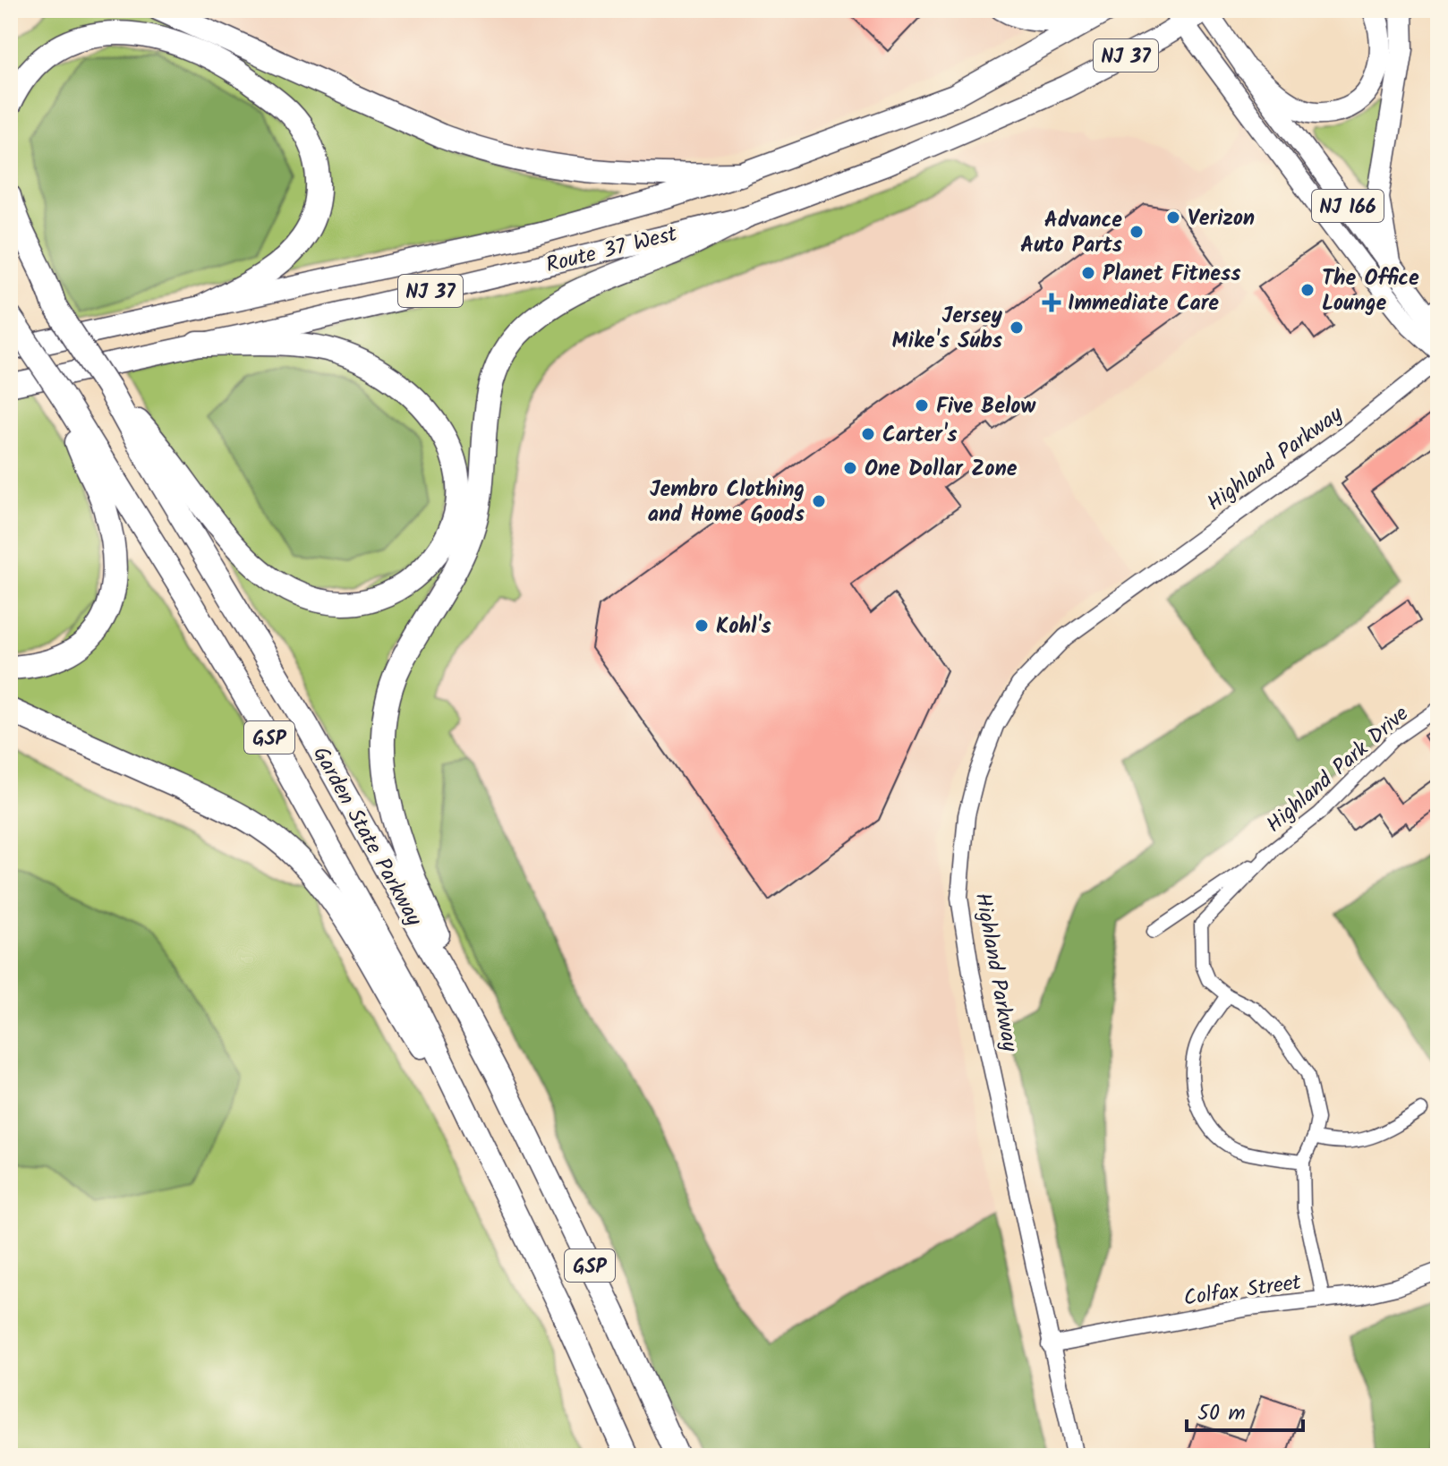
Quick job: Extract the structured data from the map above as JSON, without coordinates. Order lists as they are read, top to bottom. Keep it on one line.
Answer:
{"streets":{"highway":["NJ 37","Route 37 West","GSP","Garden State Parkway"],"main road":["NJ 166"],"street":["Highland Parkway","Highland Park Drive","Colfax Street"]},"crossings":[["NJ 37","NJ 166"],["NJ 37","Route 37 West"],["NJ 166","Route 37 West"],["Highland Parkway","Colfax Street"]],"places":{"other":["Verizon","Advance Auto Parts","Planet Fitness","The Office Lounge","Jersey Mike's Subs","Five Below","Carter's","One Dollar Zone","Jembro Clothing and Home Goods","Kohl's"],"health":["Immediate Care"]},"scale_bar":"50 m"}
